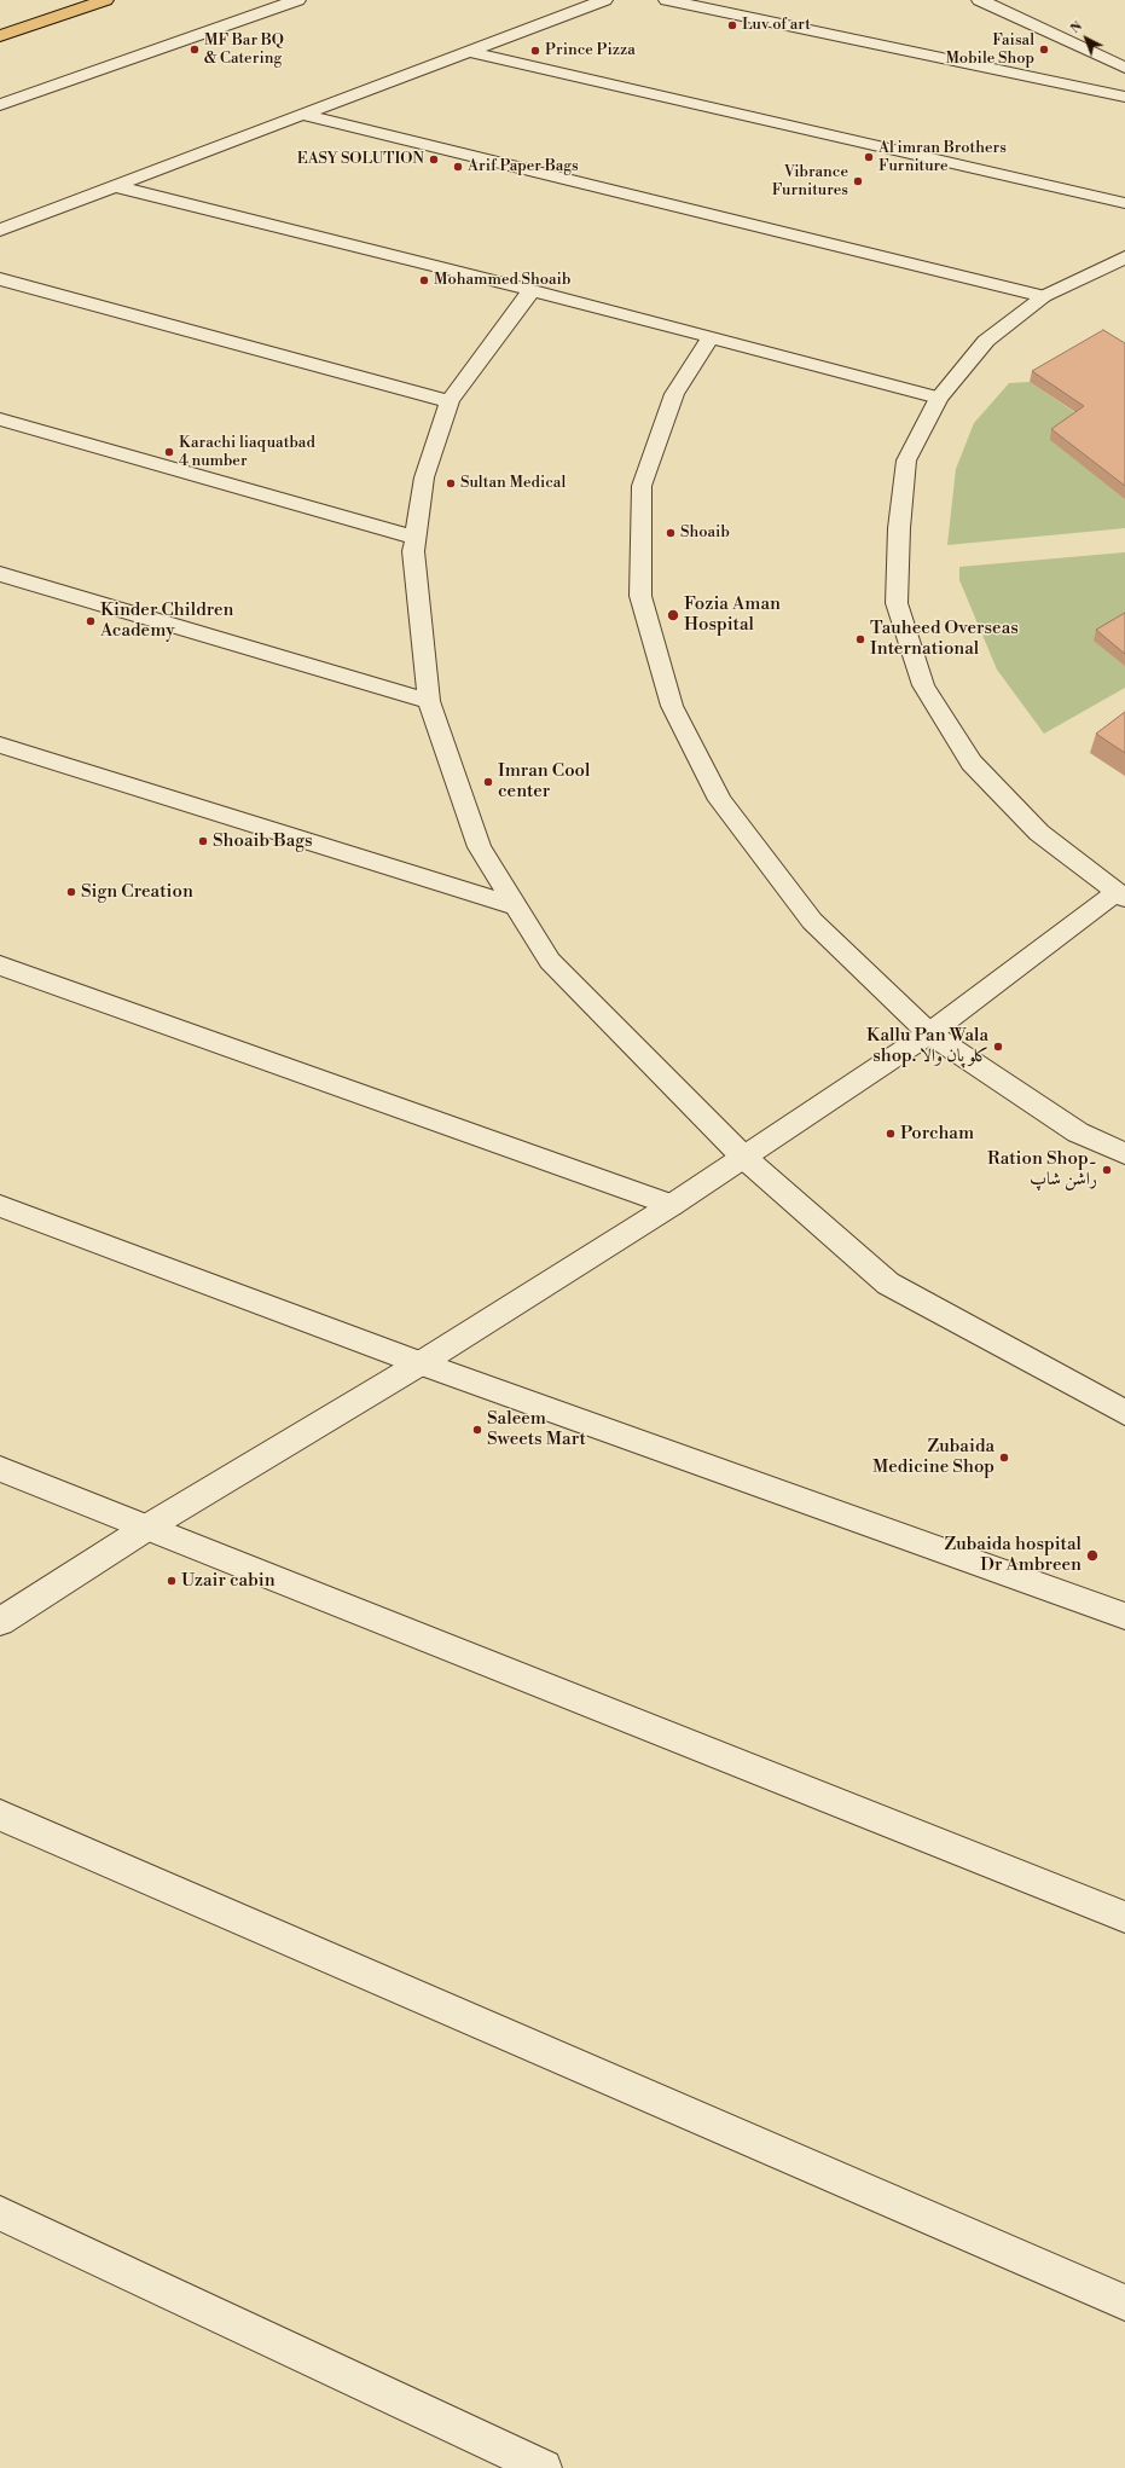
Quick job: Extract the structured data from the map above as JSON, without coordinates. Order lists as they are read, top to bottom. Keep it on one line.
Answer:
{"places":["Luv of art","MF Bar BQ & Catering","Faisal Mobile Shop","Prince Pizza","Al imran Brothers Furniture","EASY SOLUTION","Arif Paper Bags","Vibrance Furnitures","Mohammed Shoaib","Karachi liaquatbad 4 number","Sultan Medical","Shoaib","Fozia Aman Hospital","Kinder Children Academy","Tauheed Overseas International","Imran Cool center","Shoaib Bags","Sign Creation","Kallu Pan Wala shop. کلو پان والا","Porcham","Ration Shop۔ راشن شاپ","Saleem Sweets Mart","Zubaida Medicine Shop","Zubaida hospital Dr Ambreen","Uzair cabin"],"north":"top left"}
